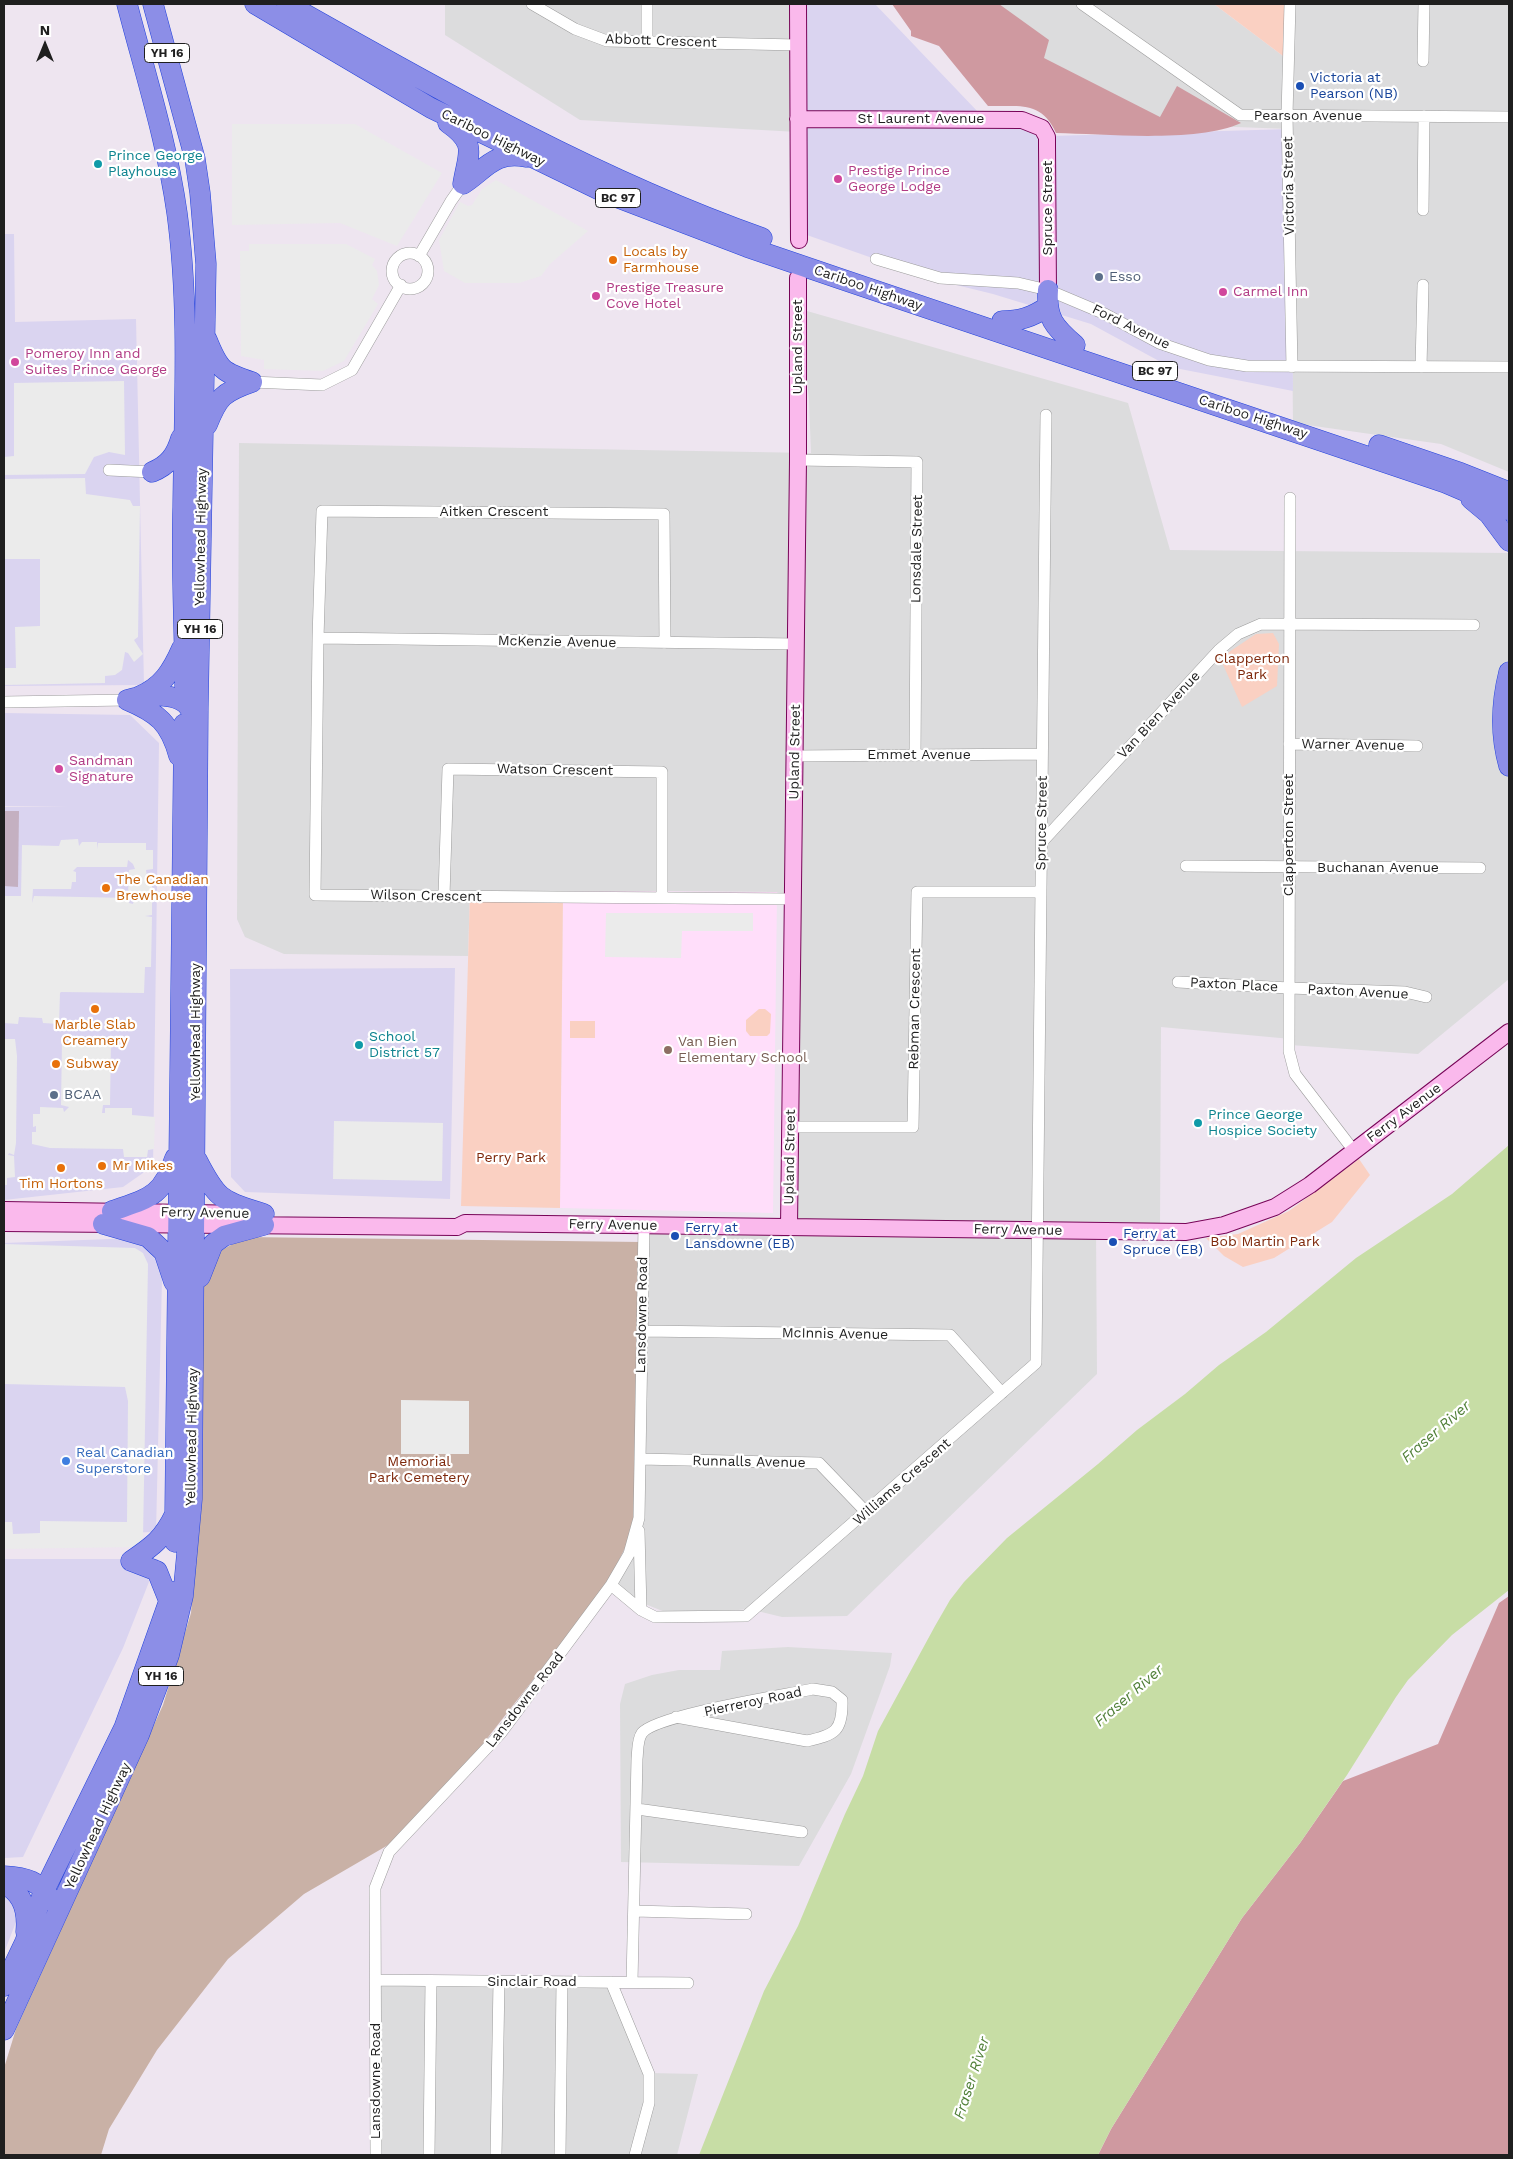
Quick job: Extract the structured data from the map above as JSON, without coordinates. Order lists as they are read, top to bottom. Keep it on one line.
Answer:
{"streets":{"highway":["YH 16","Cariboo Highway","BC 97","Yellowhead Highway"],"main road":["St Laurent Avenue","Spruce Street","Upland Street","Ferry Avenue"],"street":["Abbott Crescent","Pearson Avenue","Victoria Street","Ford Avenue","Aitken Crescent","Lonsdale Street","McKenzie Avenue","Van Bien Avenue","Warner Avenue","Emmet Avenue","Watson Crescent","Clapperton Street","Buchanan Avenue","Wilson Crescent","Paxton Place","Paxton Avenue","Rebman Crescent","Lansdowne Road","McInnis Avenue","Runnalls Avenue","Williams Crescent","Pierreroy Road","Sinclair Road"]},"crossings":[["Pearson Avenue","Victoria Street"],["St Laurent Avenue","Spruce Street"],["Victoria Street","Ford Avenue"],["Spruce Street","Ford Avenue"],["Spruce Street","Van Bien Avenue"],["Spruce Street","Emmet Avenue"],["Spruce Street","Rebman Crescent"],["Spruce Street","Ferry Avenue"],["Spruce Street","Williams Crescent"],["Upland Street","Lonsdale Street"],["Upland Street","McKenzie Avenue"],["Upland Street","Emmet Avenue"],["Upland Street","Wilson Crescent"],["Upland Street","Rebman Crescent"],["Upland Street","Ferry Avenue"],["Aitken Crescent","McKenzie Avenue"],["Aitken Crescent","Wilson Crescent"],["Yellowhead Highway","Ferry Avenue"],["Lonsdale Street","Emmet Avenue"],["McKenzie Avenue","Wilson Crescent"],["Van Bien Avenue","Clapperton Street"],["Warner Avenue","Clapperton Street"],["Watson Crescent","Wilson Crescent"],["Clapperton Street","Buchanan Avenue"],["Clapperton Street","Paxton Place"],["Clapperton Street","Paxton Avenue"],["Clapperton Street","Ferry Avenue"],["Paxton Place","Paxton Avenue"],["Ferry Avenue","Lansdowne Road"],["Ferry Avenue","Williams Crescent"],["Lansdowne Road","McInnis Avenue"],["Lansdowne Road","Runnalls Avenue"],["Lansdowne Road","Williams Crescent"],["Lansdowne Road","Sinclair Road"],["McInnis Avenue","Williams Crescent"],["Runnalls Avenue","Williams Crescent"],["Pierreroy Road","Sinclair Road"]],"water":["Fraser River"],"parks":["Clapperton Park","Perry Park","Bob Martin Park","Memorial Park Cemetery"],"places":["Victoria at Pearson (NB)","Prince George Playhouse","Prestige Prince George Lodge","Locals by Farmhouse","Esso","Carmel Inn","Prestige Treasure Cove Hotel","Pomeroy Inn and Suites Prince George","Sandman Signature","The Canadian Brewhouse","Marble Slab Creamery","School District 57","Van Bien Elementary School","Subway","BCAA","Prince George Hospice Society","Mr Mikes","Tim Hortons","Ferry at Lansdowne (EB)","Ferry at Spruce (EB)","Real Canadian Superstore"],"north":"top"}
